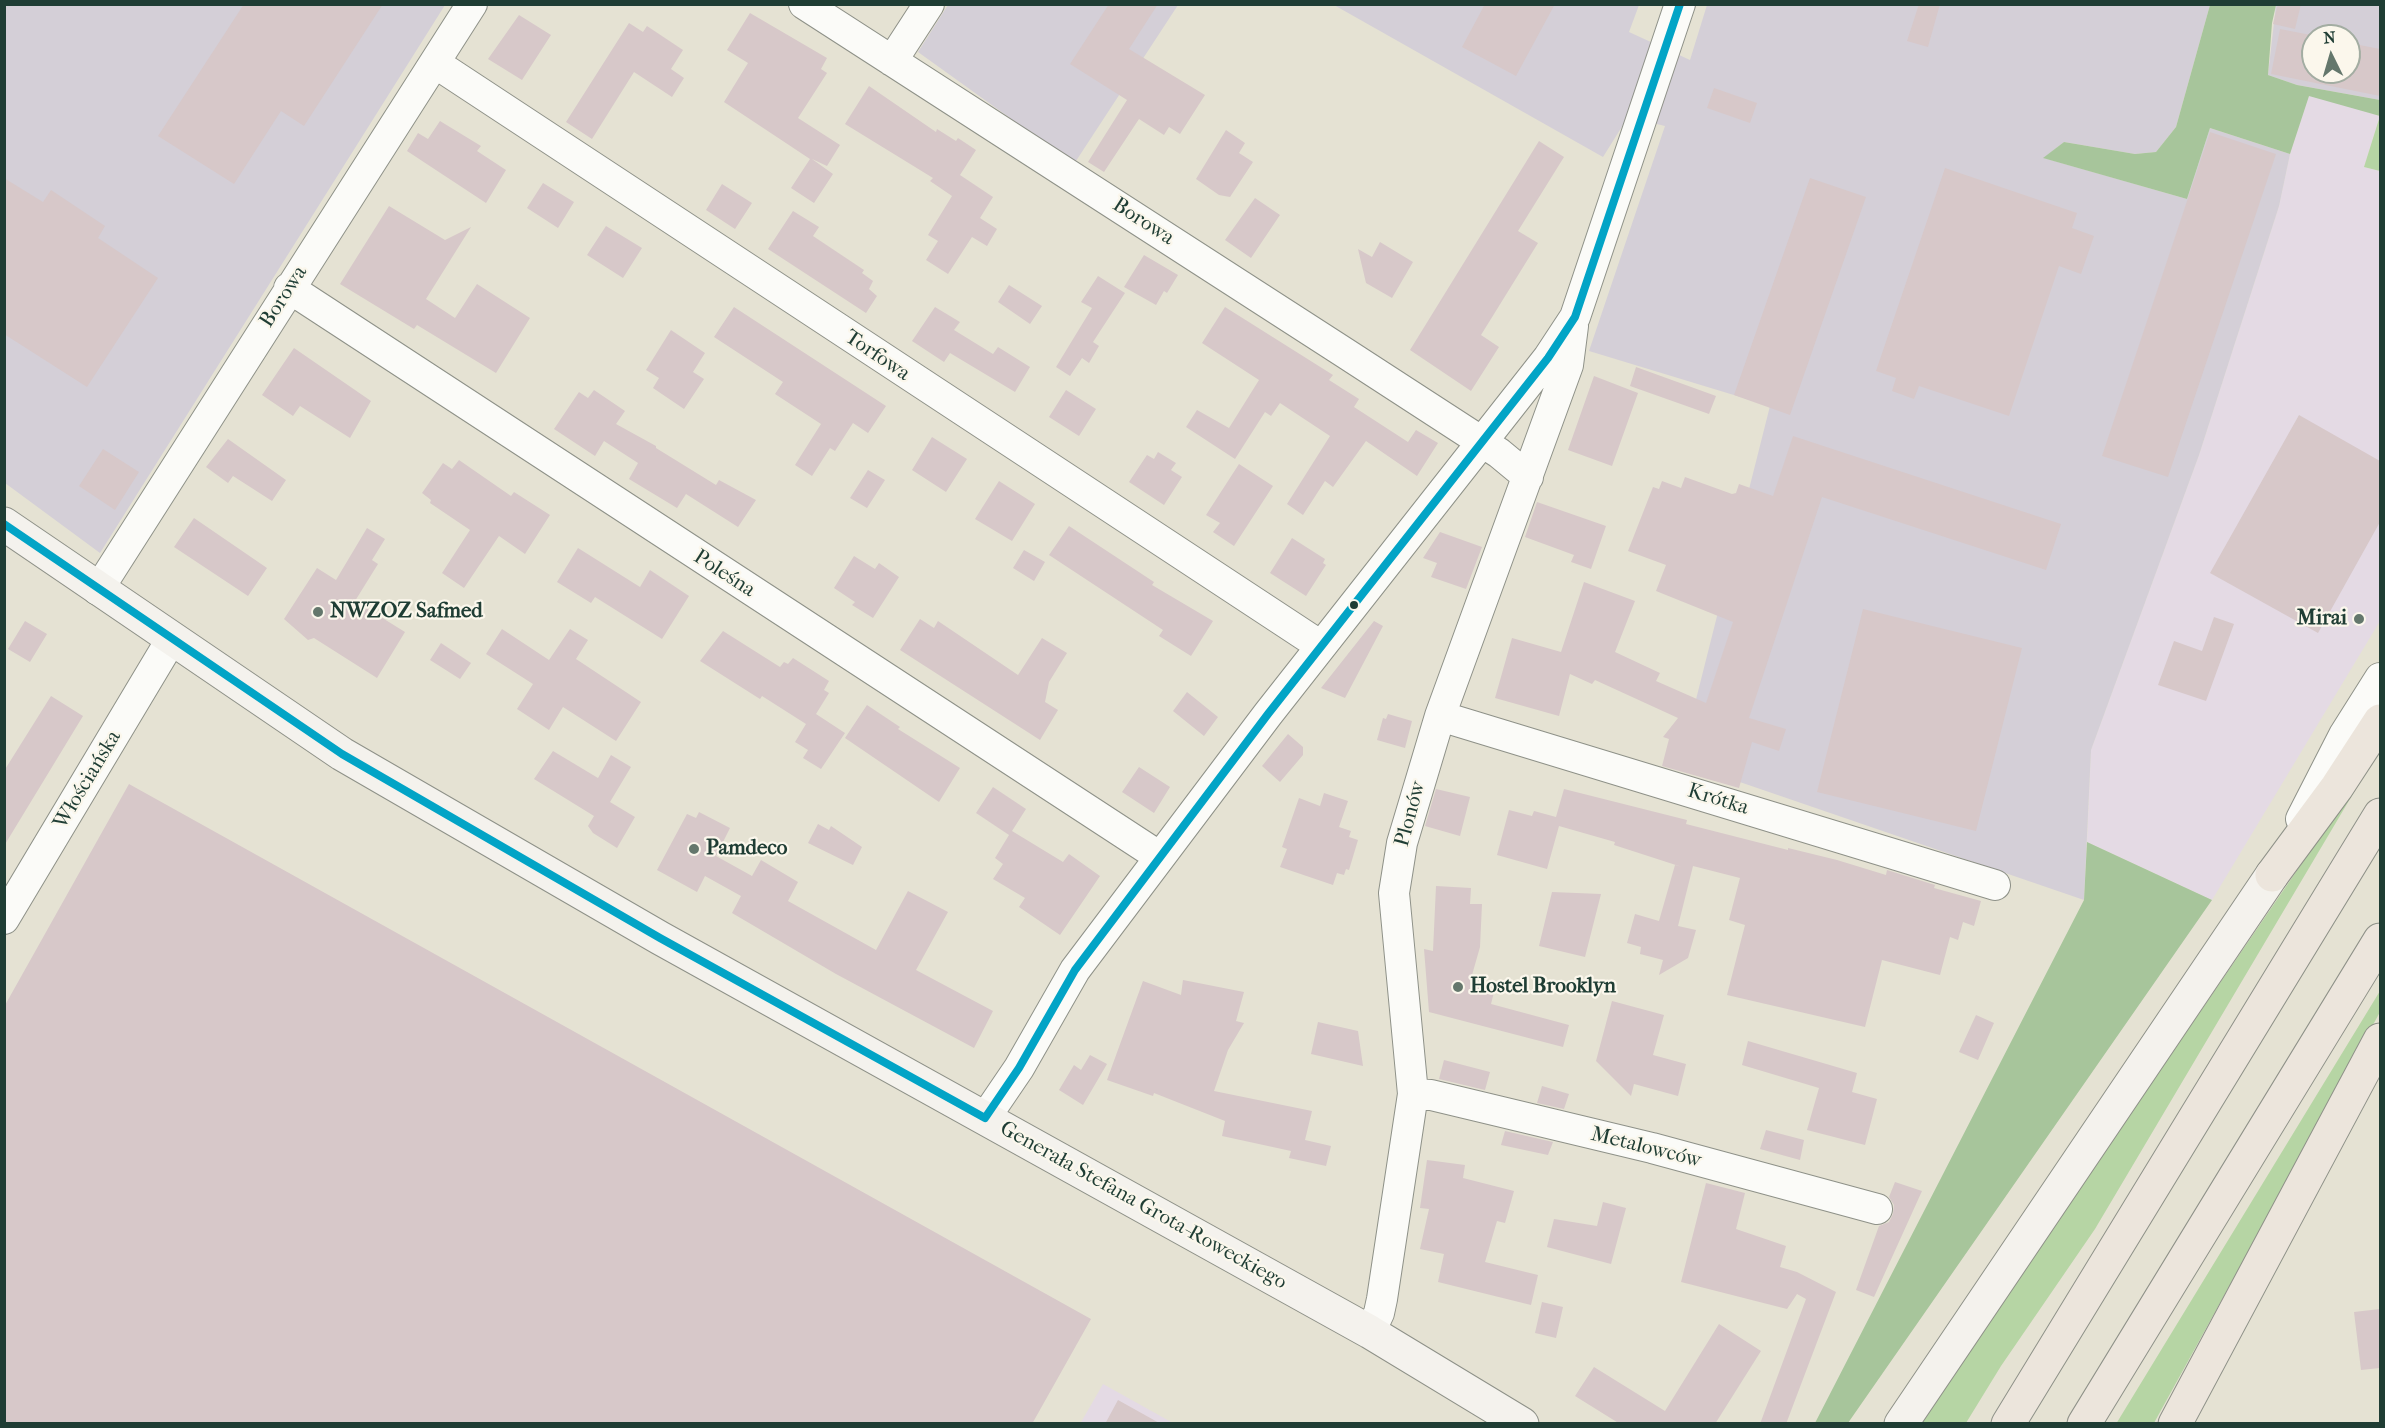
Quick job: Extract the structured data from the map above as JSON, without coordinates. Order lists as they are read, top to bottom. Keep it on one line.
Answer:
{"streets":{"street":["Borowa","Torfowa","Poleśna","Włościańska","Krótka","Plonów","Metalowców","Generała Stefana Grota-Roweckiego"]},"crossings":[["Borowa","Torfowa"],["Borowa","Poleśna"],["Borowa","Plonów"],["Borowa","Generała Stefana Grota-Roweckiego"],["Torfowa","Plonów"],["Poleśna","Plonów"],["Włościańska","Generała Stefana Grota-Roweckiego"],["Krótka","Plonów"],["Plonów","Metalowców"],["Plonów","Generała Stefana Grota-Roweckiego"]],"places":["NWZOZ Safmed","Mirai","Pamdeco","Hostel Brooklyn"],"north":"top"}
